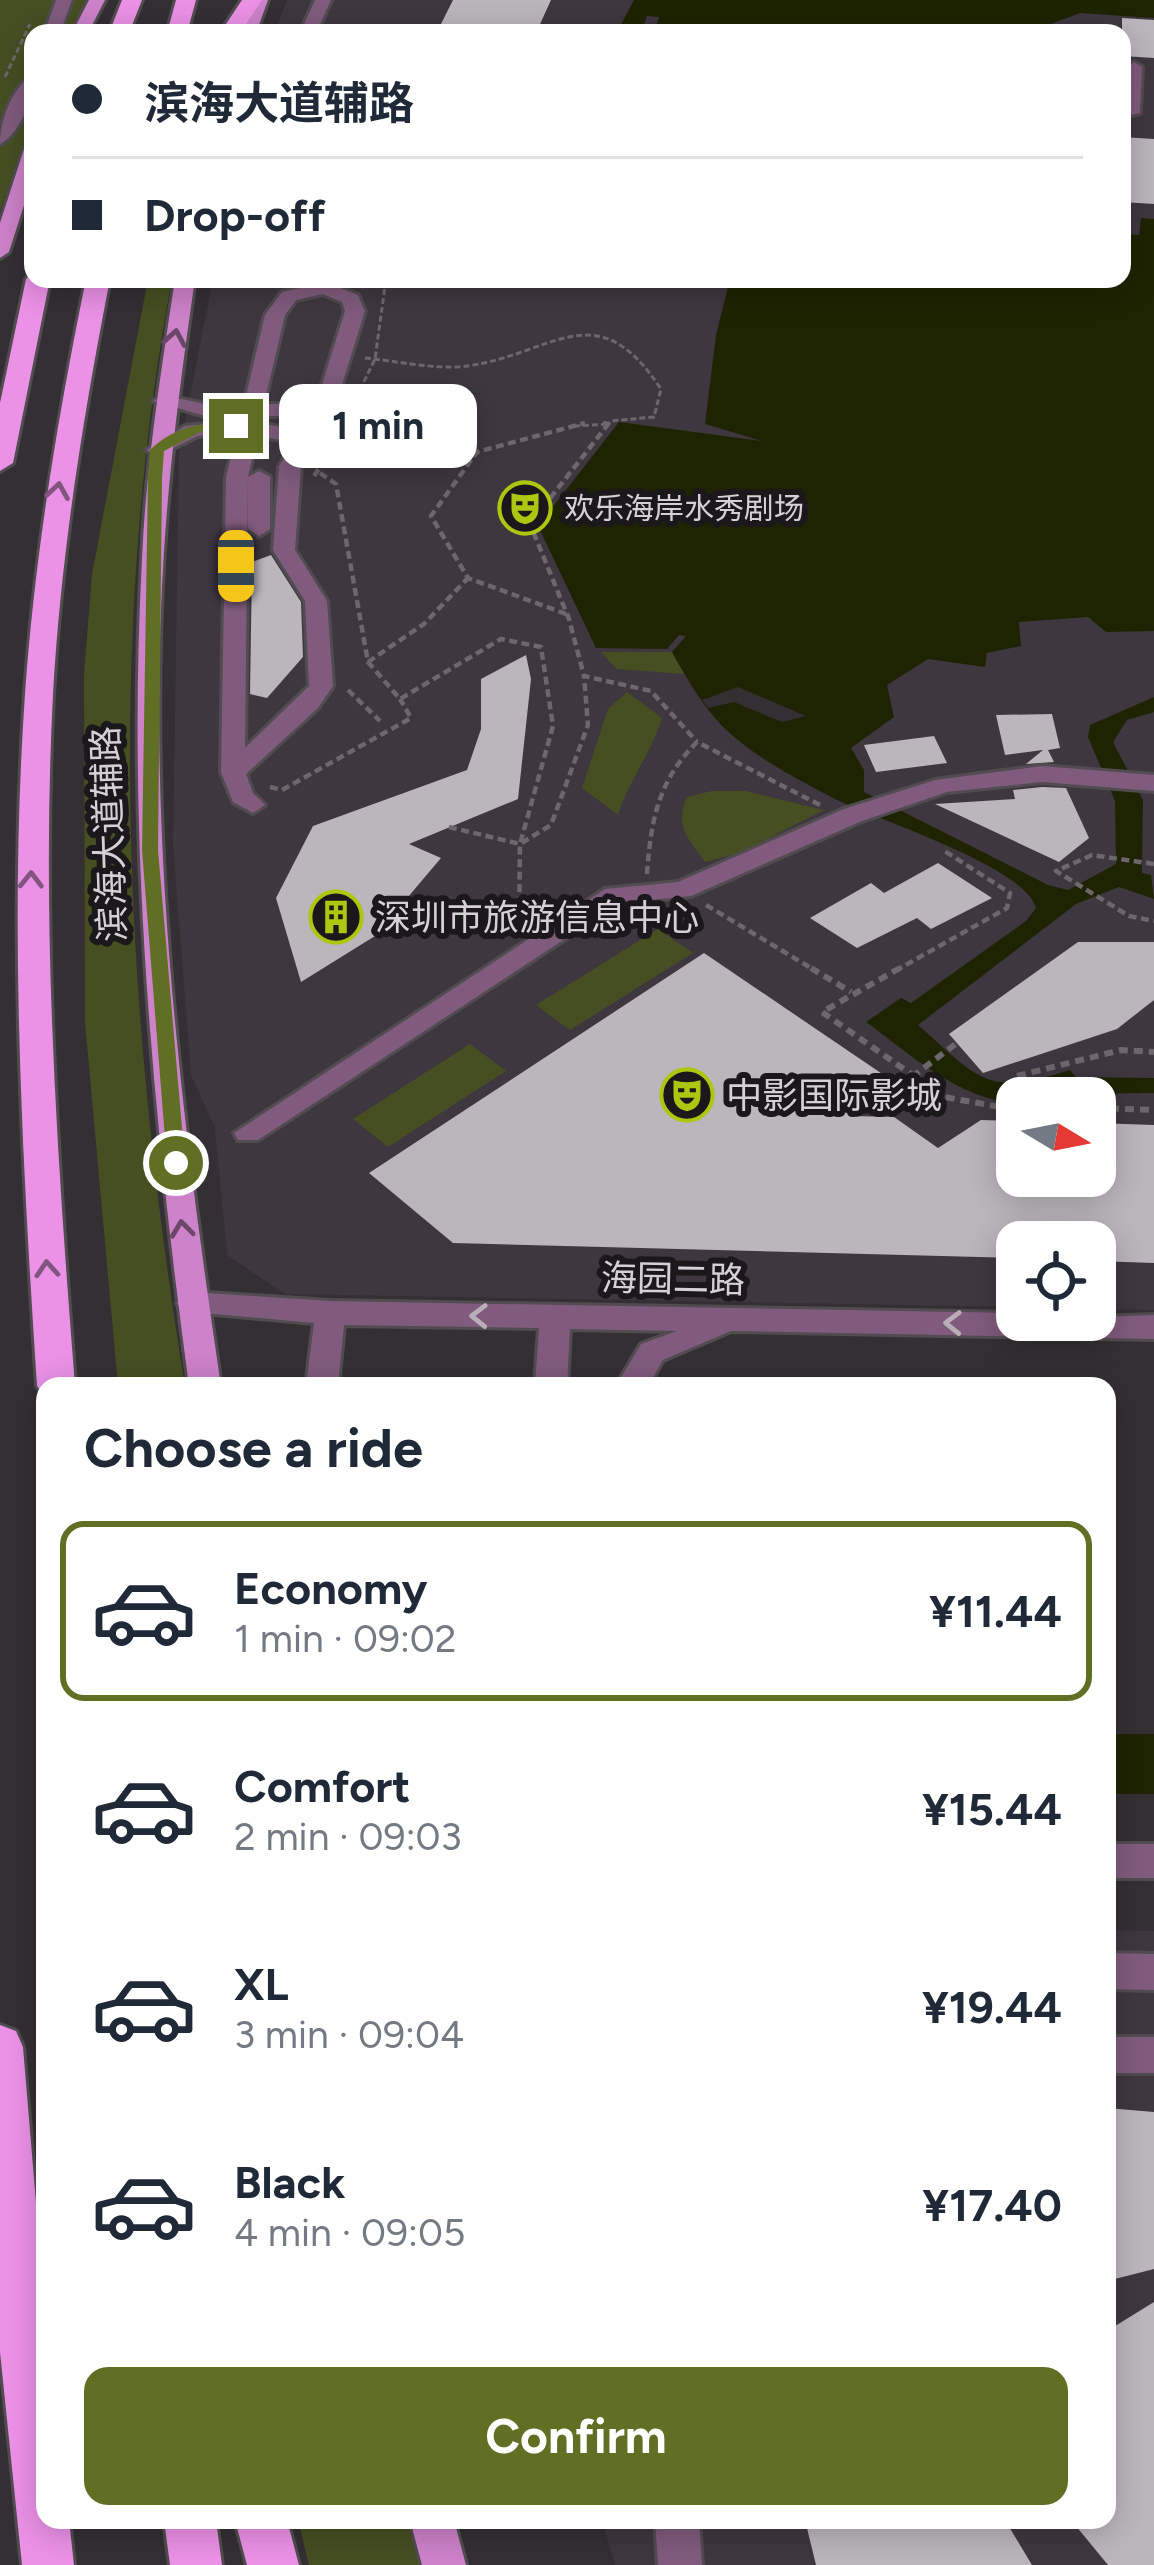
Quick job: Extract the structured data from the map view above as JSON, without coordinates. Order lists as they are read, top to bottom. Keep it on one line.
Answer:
{"streets":{"main road":["滨海大道辅路"],"street":["海园二路"]},"crossings":[["滨海大道辅路","海园二路"]],"one_way":["滨海大道辅路","海园二路"],"places":{"theatre":["欢乐海岸水秀剧场","中影国际影城"],"building":["深圳市旅游信息中心"]},"north":"right","page":{"banner":["滨海大道辅路","Drop-off"],"bubble":"1 min","heading":"Choose a ride","list":[{"name":"Economy","note":"1 min · 09:02","value":"¥11.44"},{"name":"Comfort","note":"2 min · 09:03","value":"¥15.44"},{"name":"XL","note":"3 min · 09:04","value":"¥19.44"},{"name":"Black","note":"4 min · 09:05","value":"¥17.40"}],"buttons":"Confirm"}}
